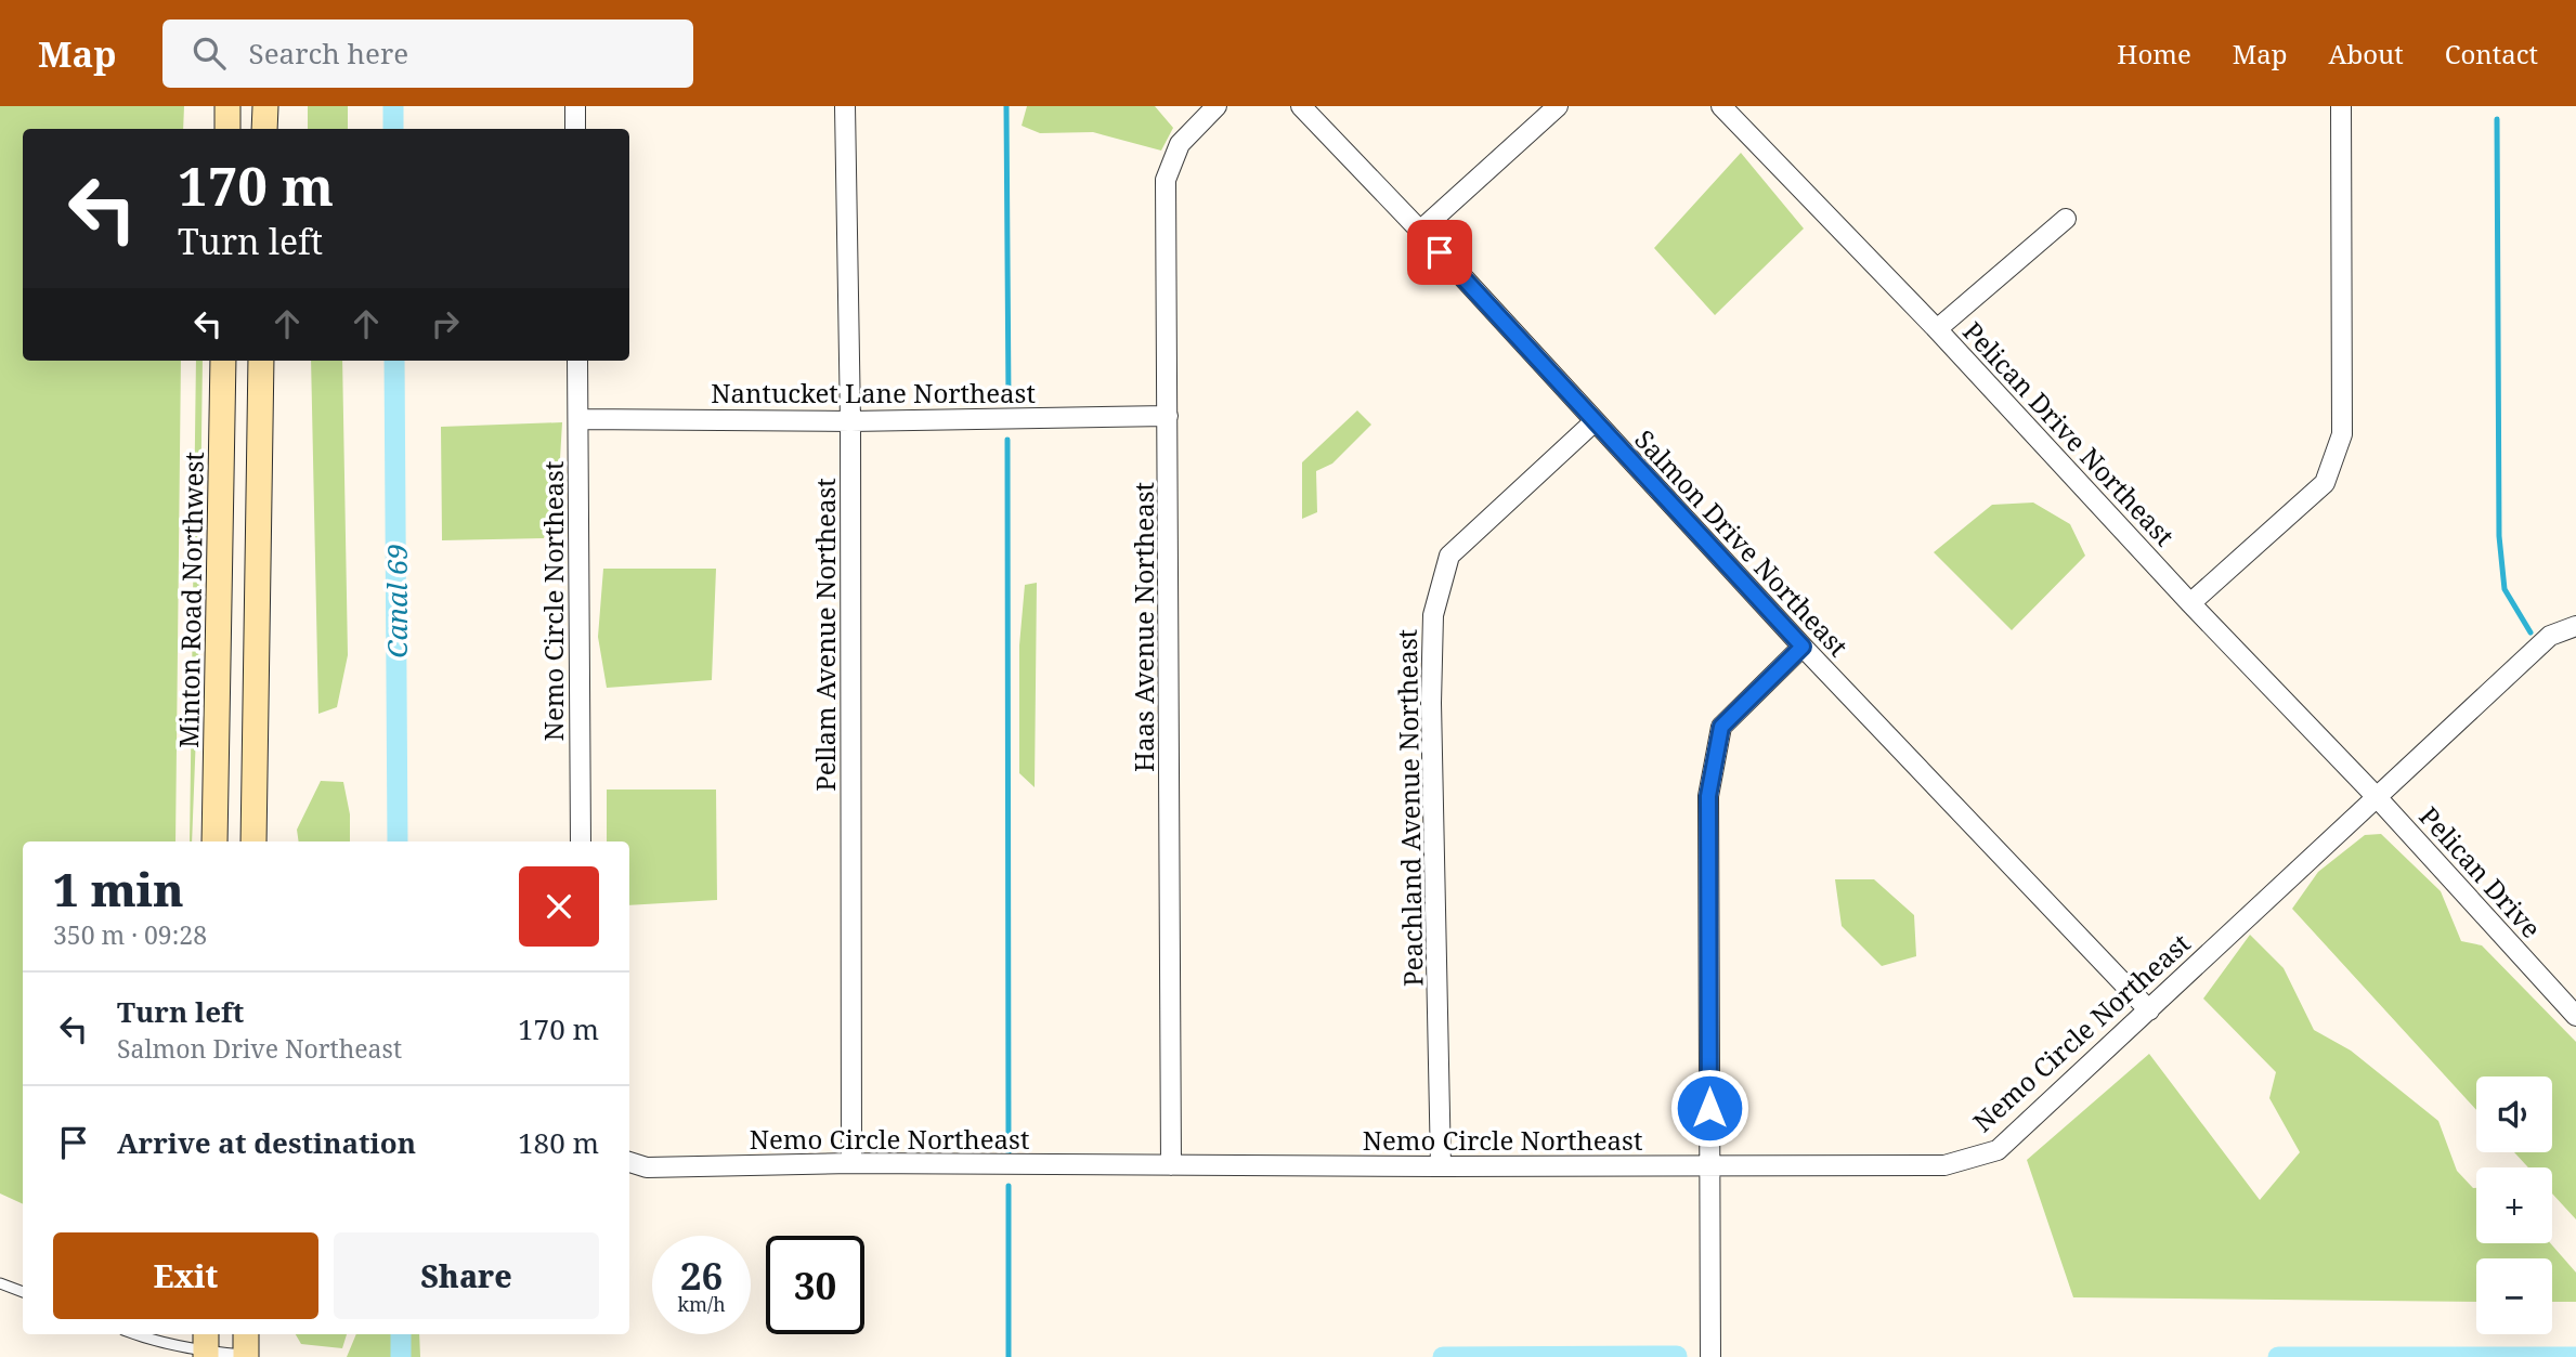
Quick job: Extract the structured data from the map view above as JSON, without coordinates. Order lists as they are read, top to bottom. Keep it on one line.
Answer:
{"streets":{"main road":["Minton Road Northwest"],"street":["Nantucket Lane Northeast","Pelican Drive Northeast","Salmon Drive Northeast","Nemo Circle Northeast","Haas Avenue Northeast","Pellam Avenue Northeast","Peachland Avenue Northeast","Pelican Drive"]},"crossings":[["Nantucket Lane Northeast","Nemo Circle Northeast"],["Nantucket Lane Northeast","Haas Avenue Northeast"],["Nantucket Lane Northeast","Pellam Avenue Northeast"],["Pelican Drive Northeast","Nemo Circle Northeast"],["Pelican Drive Northeast","Pelican Drive"],["Salmon Drive Northeast","Nemo Circle Northeast"],["Salmon Drive Northeast","Peachland Avenue Northeast"],["Nemo Circle Northeast","Haas Avenue Northeast"],["Nemo Circle Northeast","Pellam Avenue Northeast"],["Nemo Circle Northeast","Peachland Avenue Northeast"],["Nemo Circle Northeast","Pelican Drive"]],"water":["Canal 69"],"page":{"header":"Map","search":"Search here","nav":["Home","Map","About","Contact"],"turn":["170 m","Turn left"],"heading":["1 min","350 m · 09:28"],"list":[{"name":"Turn left","note":"Salmon Drive Northeast","value":"170 m"},{"name":"Arrive at destination","value":"180 m"}],"map_buttons":["+","−"],"buttons":["Exit","Share"],"speed":"26 km/h","limit":"30"}}
